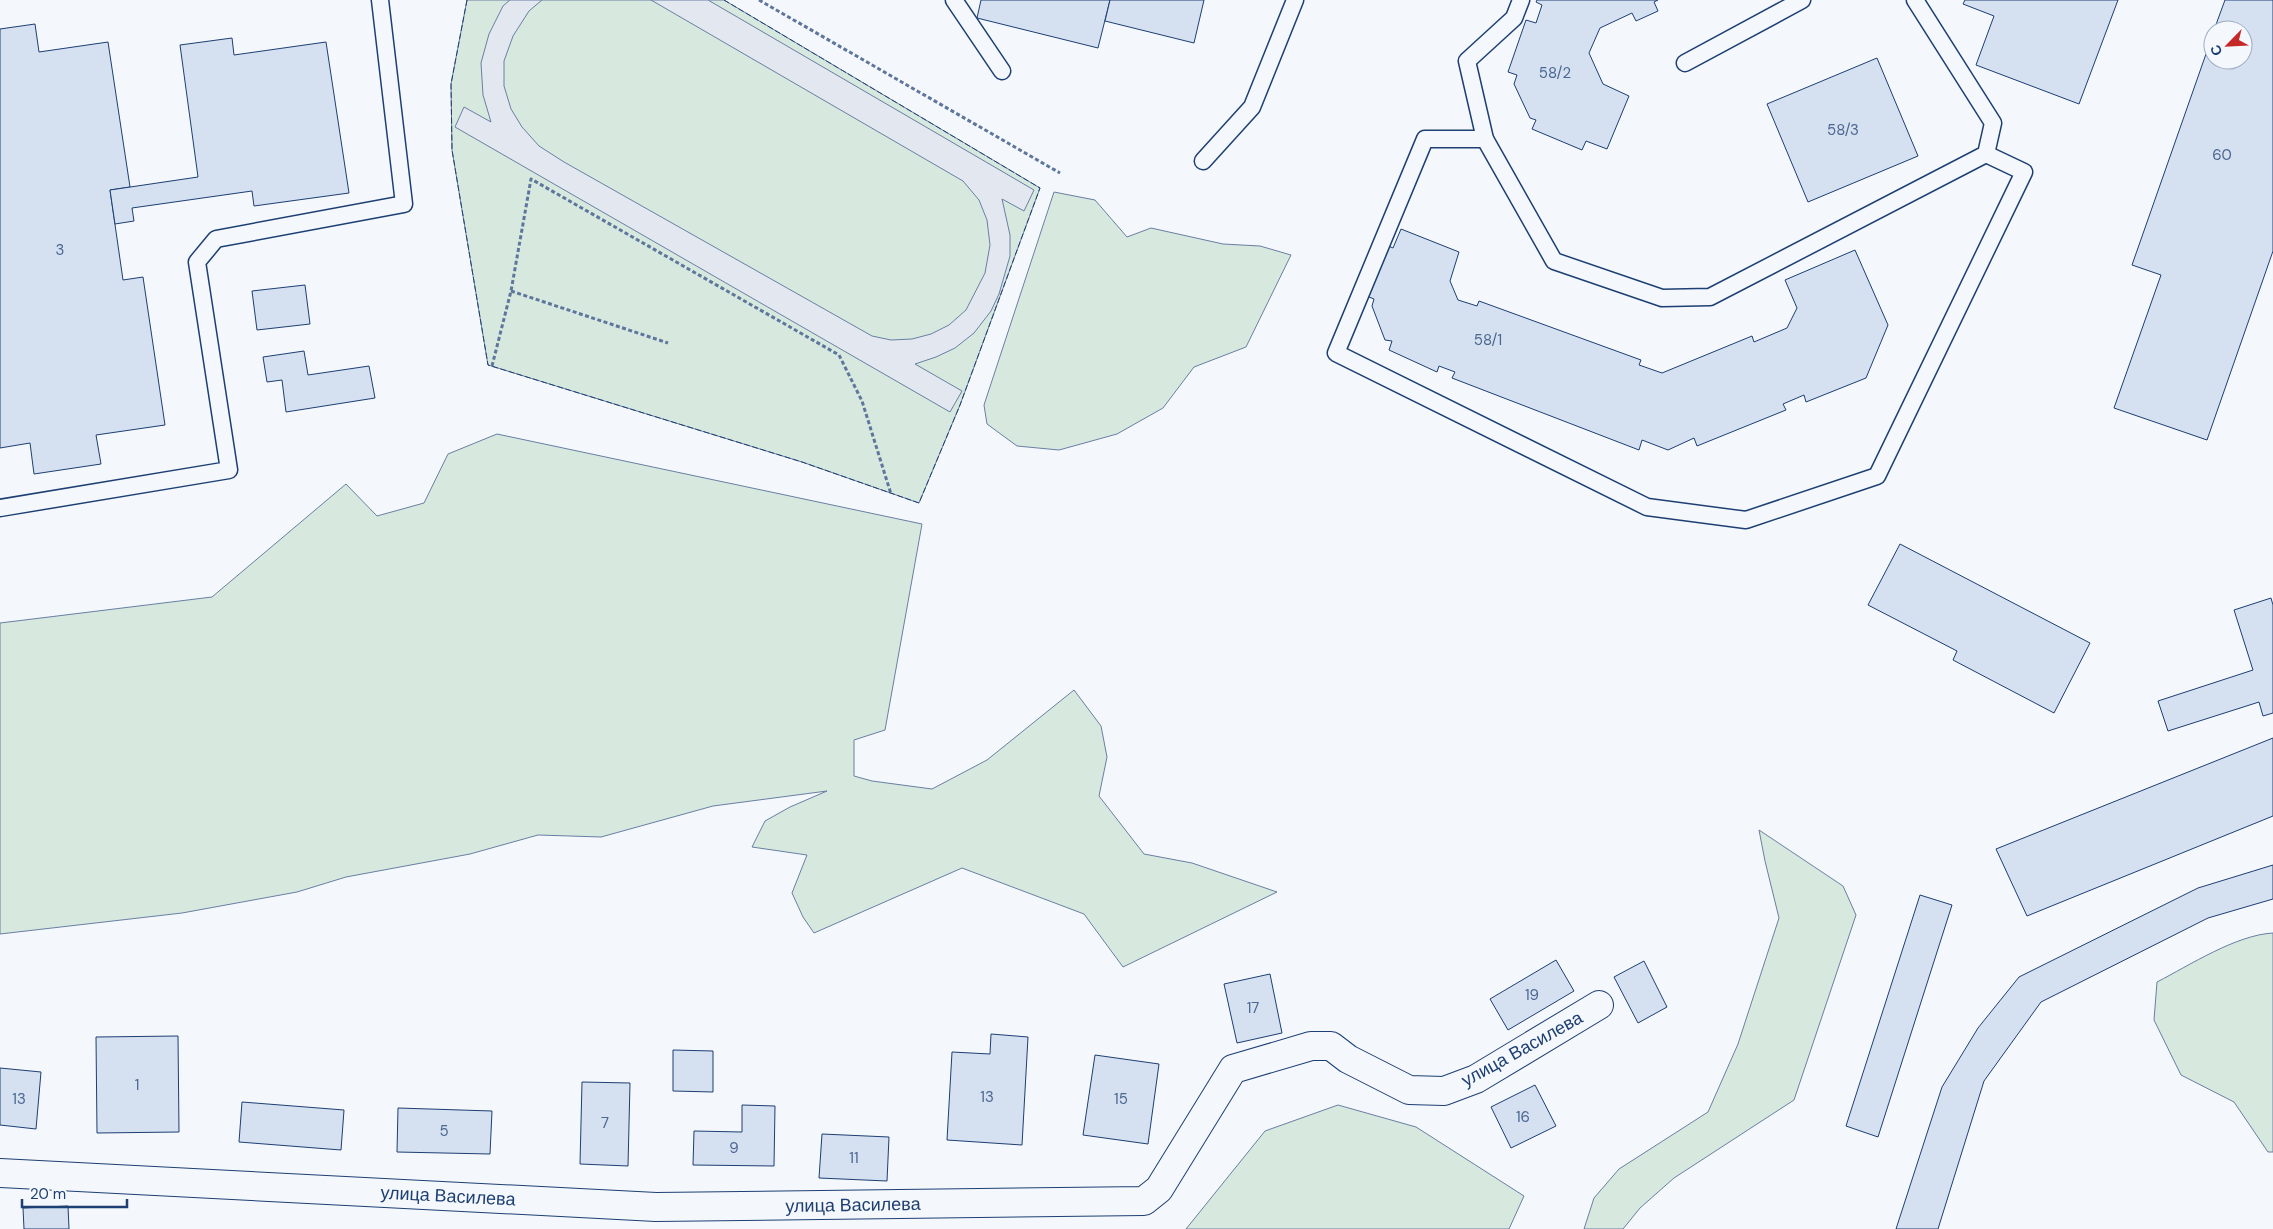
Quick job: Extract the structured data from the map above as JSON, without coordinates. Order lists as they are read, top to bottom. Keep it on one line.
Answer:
{"streets":{"street":["улица Василева"]},"house_numbers":["58/2","58/3","60","3","58/1","19","17","1","13","13","15","16","7","5","9","11"],"scale_bar":"20 m","north":"bottom left"}
